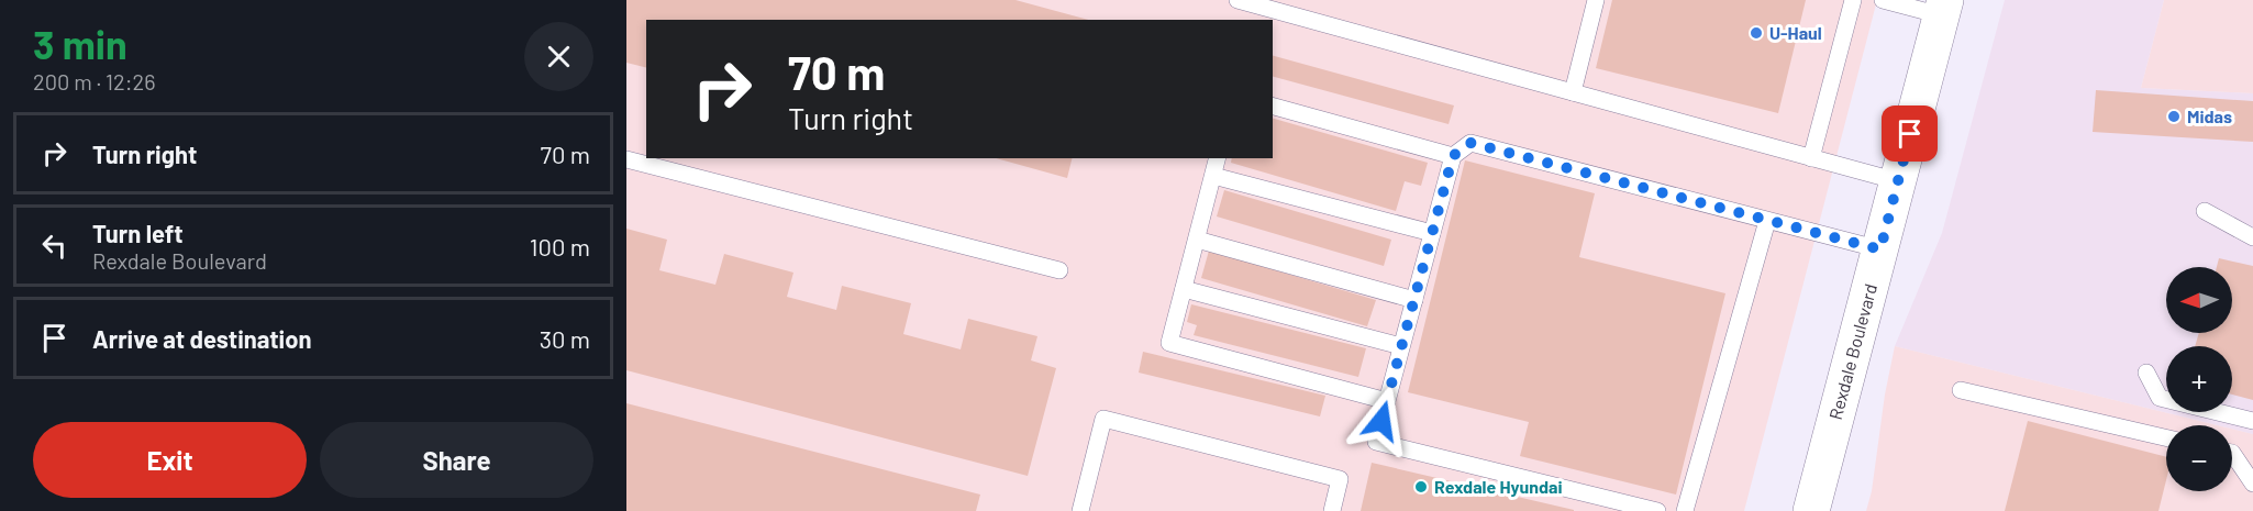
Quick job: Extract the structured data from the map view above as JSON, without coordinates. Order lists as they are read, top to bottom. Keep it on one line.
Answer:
{"streets":{"main road":["Rexdale Boulevard"]},"places":["U-Haul","Midas","Rexdale Hyundai"],"north":"left","page":{"heading":["3 min","200 m · 12:26"],"turn":["70 m","Turn right"],"list":[{"name":"Turn right","value":"70 m"},{"name":"Turn left","note":"Rexdale Boulevard","value":"100 m"},{"name":"Arrive at destination","value":"30 m"}],"map_buttons":["+","−"],"buttons":["Exit","Share"]}}
